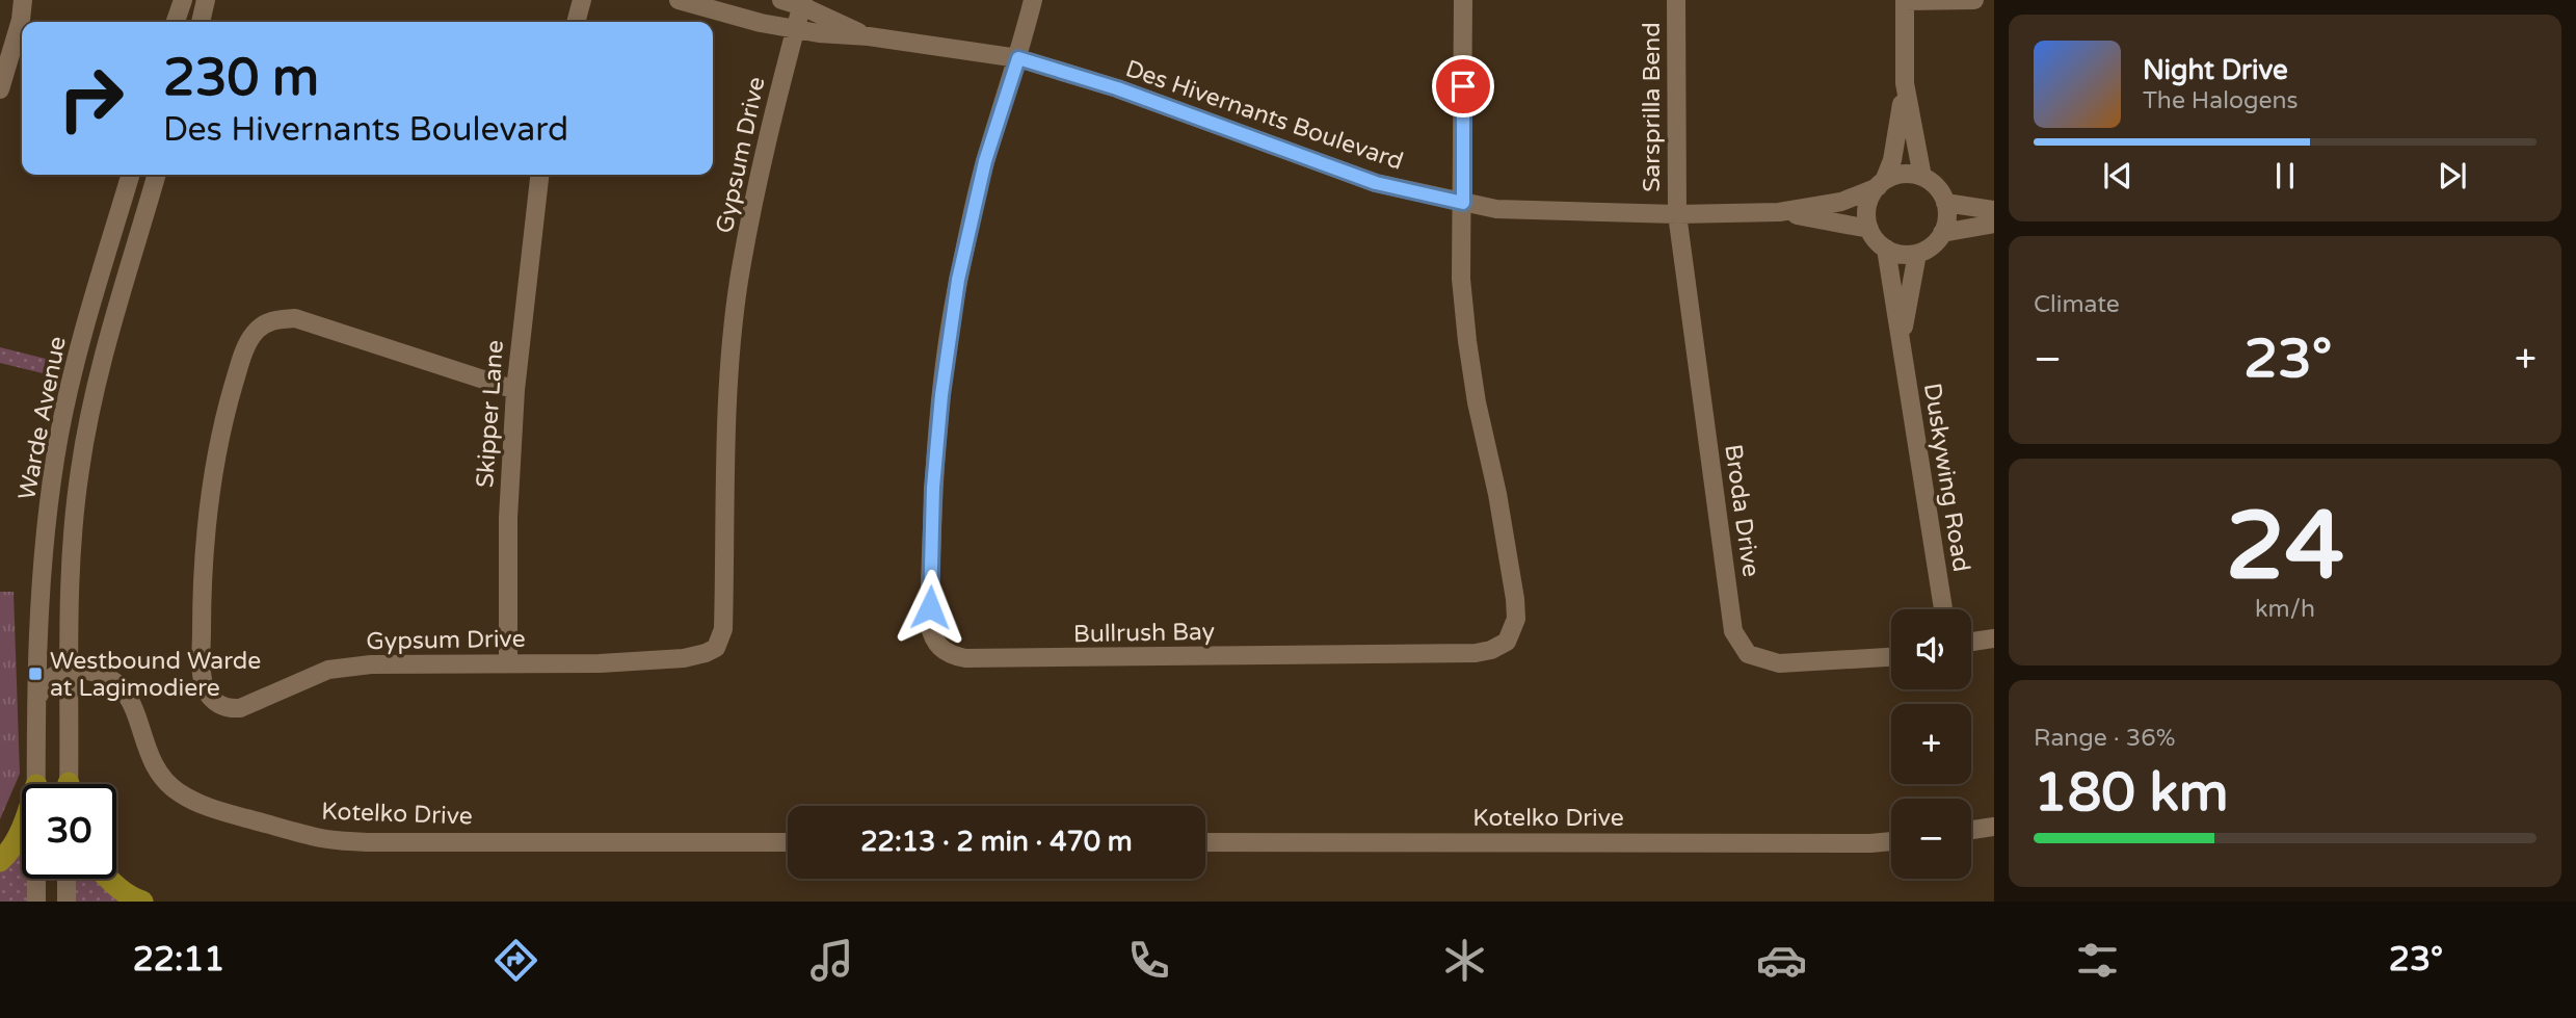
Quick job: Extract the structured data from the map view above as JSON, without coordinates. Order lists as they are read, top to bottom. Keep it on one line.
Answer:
{"streets":{"street":["Sarsprilla Bend","Des Hivernants Boulevard","Gypsum Drive","Skipper Lane","Warde Avenue","Duskywing Road","Broda Drive","Bullrush Bay","Kotelko Drive"]},"crossings":[["Sarsprilla Bend","Des Hivernants Boulevard"],["Sarsprilla Bend","Broda Drive"],["Des Hivernants Boulevard","Gypsum Drive"],["Des Hivernants Boulevard","Duskywing Road"],["Des Hivernants Boulevard","Broda Drive"],["Des Hivernants Boulevard","Bullrush Bay"],["Gypsum Drive","Skipper Lane"],["Warde Avenue","Kotelko Drive"]],"places":{"transit":["Westbound Warde at Lagimodiere"]},"page":{"turn":["230 m","Des Hivernants Boulevard"],"song":["Night Drive","The Halogens"],"tile":["Climate",["24","km/h"],["Range · 36%","180 km"]],"heat":["−","23°","+"],"map_buttons":["+","−"],"limit":"30","trip":"22:13 · 2 min · 470 m","tabs":["22:11","23°"]}}
